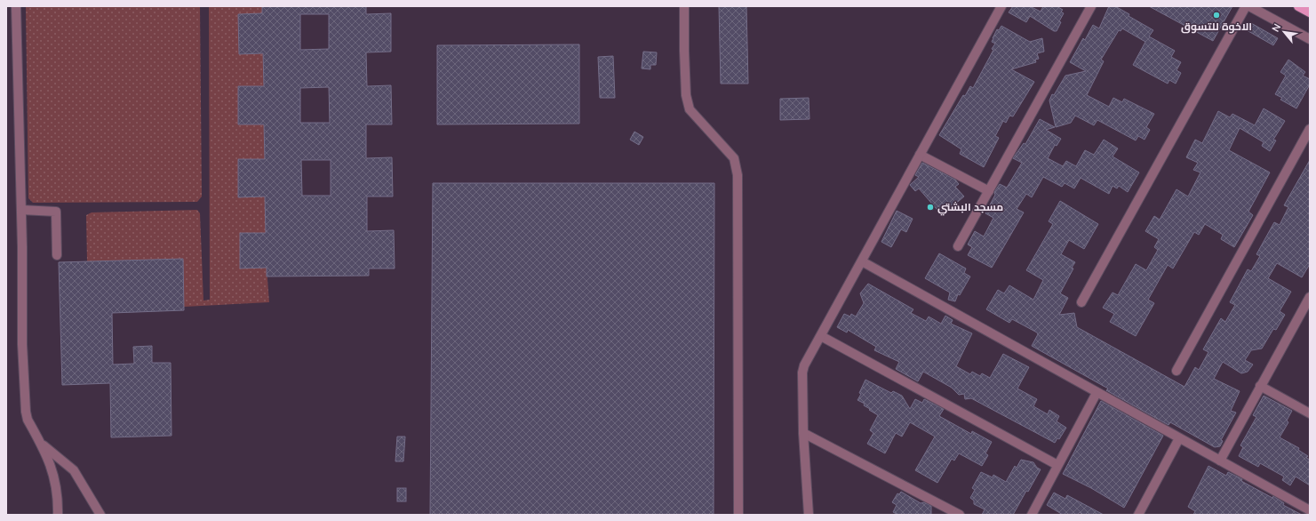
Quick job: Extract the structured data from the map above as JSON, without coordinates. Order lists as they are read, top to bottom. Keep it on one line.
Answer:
{"places":["الاخوة للتسوق","مسجد البشتي"],"north":"top left"}
